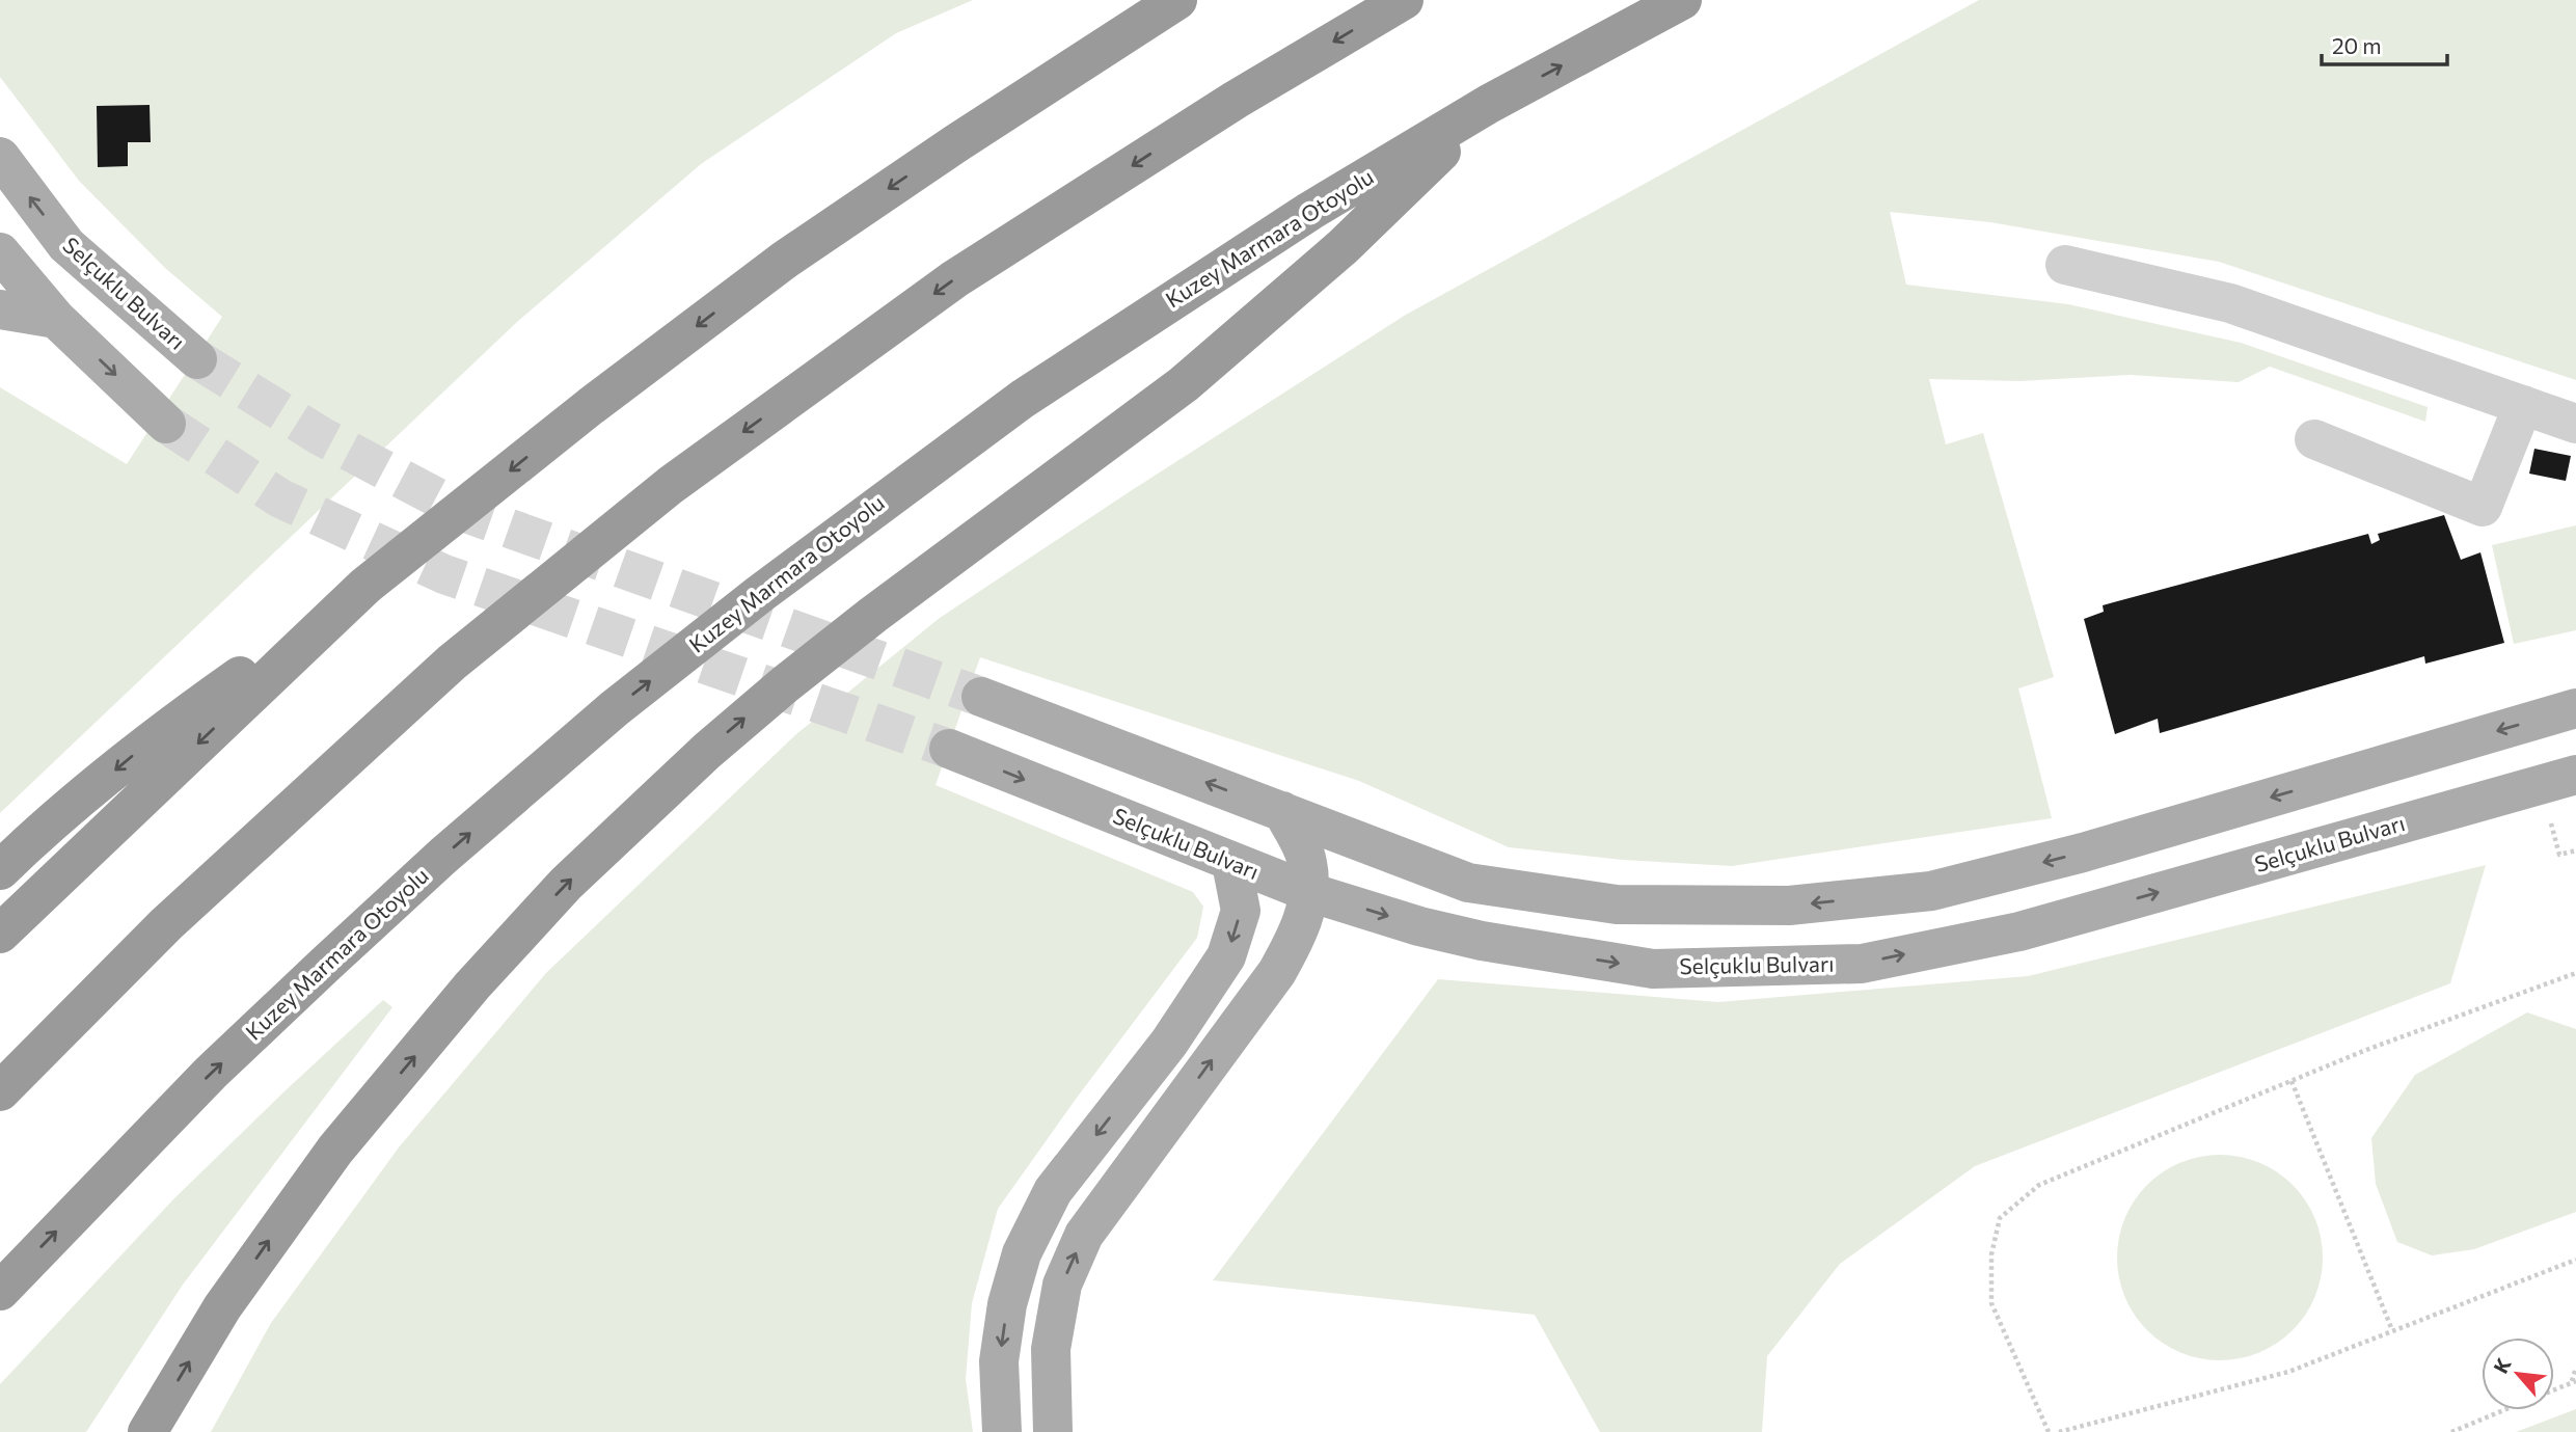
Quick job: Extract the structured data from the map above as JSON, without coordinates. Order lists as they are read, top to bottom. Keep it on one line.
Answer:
{"streets":{"highway":["Kuzey Marmara Otoyolu"],"main road":["Selçuklu Bulvarı"]},"scale_bar":"20 m","north":"top left"}
